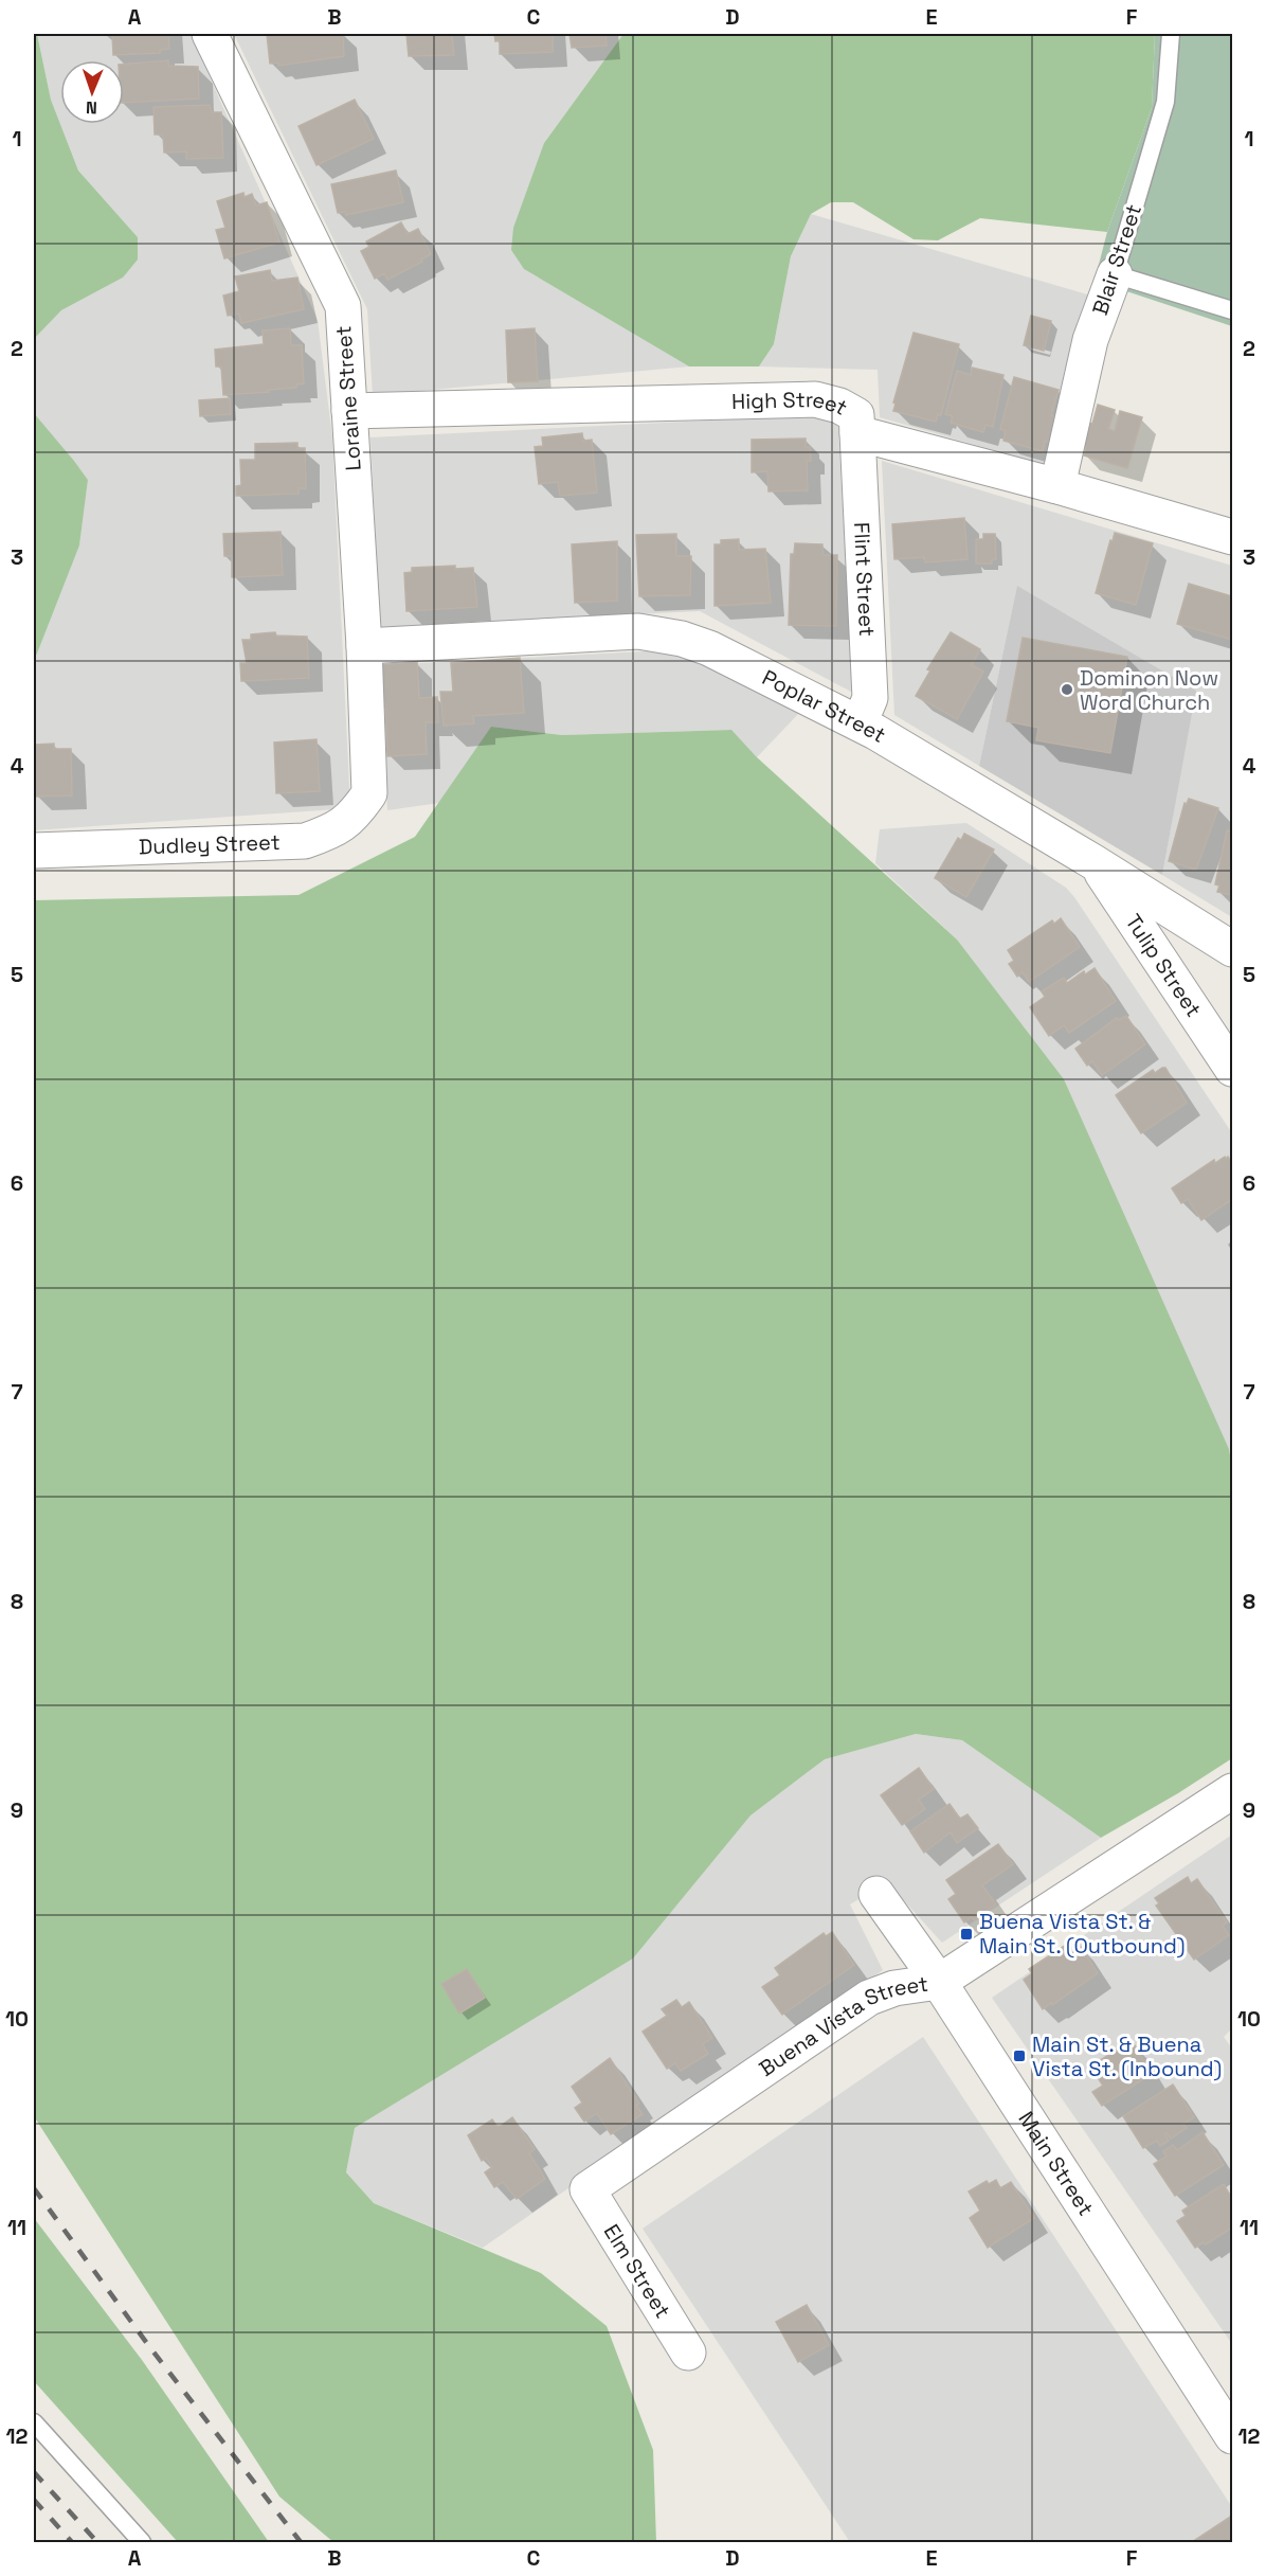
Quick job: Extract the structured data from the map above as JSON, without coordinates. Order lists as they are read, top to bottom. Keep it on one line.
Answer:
{"streets":{"street":["Blair Street","Loraine Street","High Street","Flint Street","Poplar Street","Dudley Street","Tulip Street","Buena Vista Street","Main Street","Elm Street"]},"crossings":[["Blair Street","High Street"],["Loraine Street","High Street"],["Loraine Street","Poplar Street"],["Loraine Street","Dudley Street"],["High Street","Flint Street"],["Flint Street","Poplar Street"],["Poplar Street","Tulip Street"],["Buena Vista Street","Main Street"],["Buena Vista Street","Elm Street"]],"places":{"other":["Dominon Now Word Church"],"transit":["Buena Vista St. & Main St. (Outbound)","Main St. & Buena Vista St. (Inbound)"]},"north":"bottom","grid":{"columns":["A","B","C","D","E","F"],"rows":["1","2","3","4","5","6","7","8","9","10","11","12"]}}
